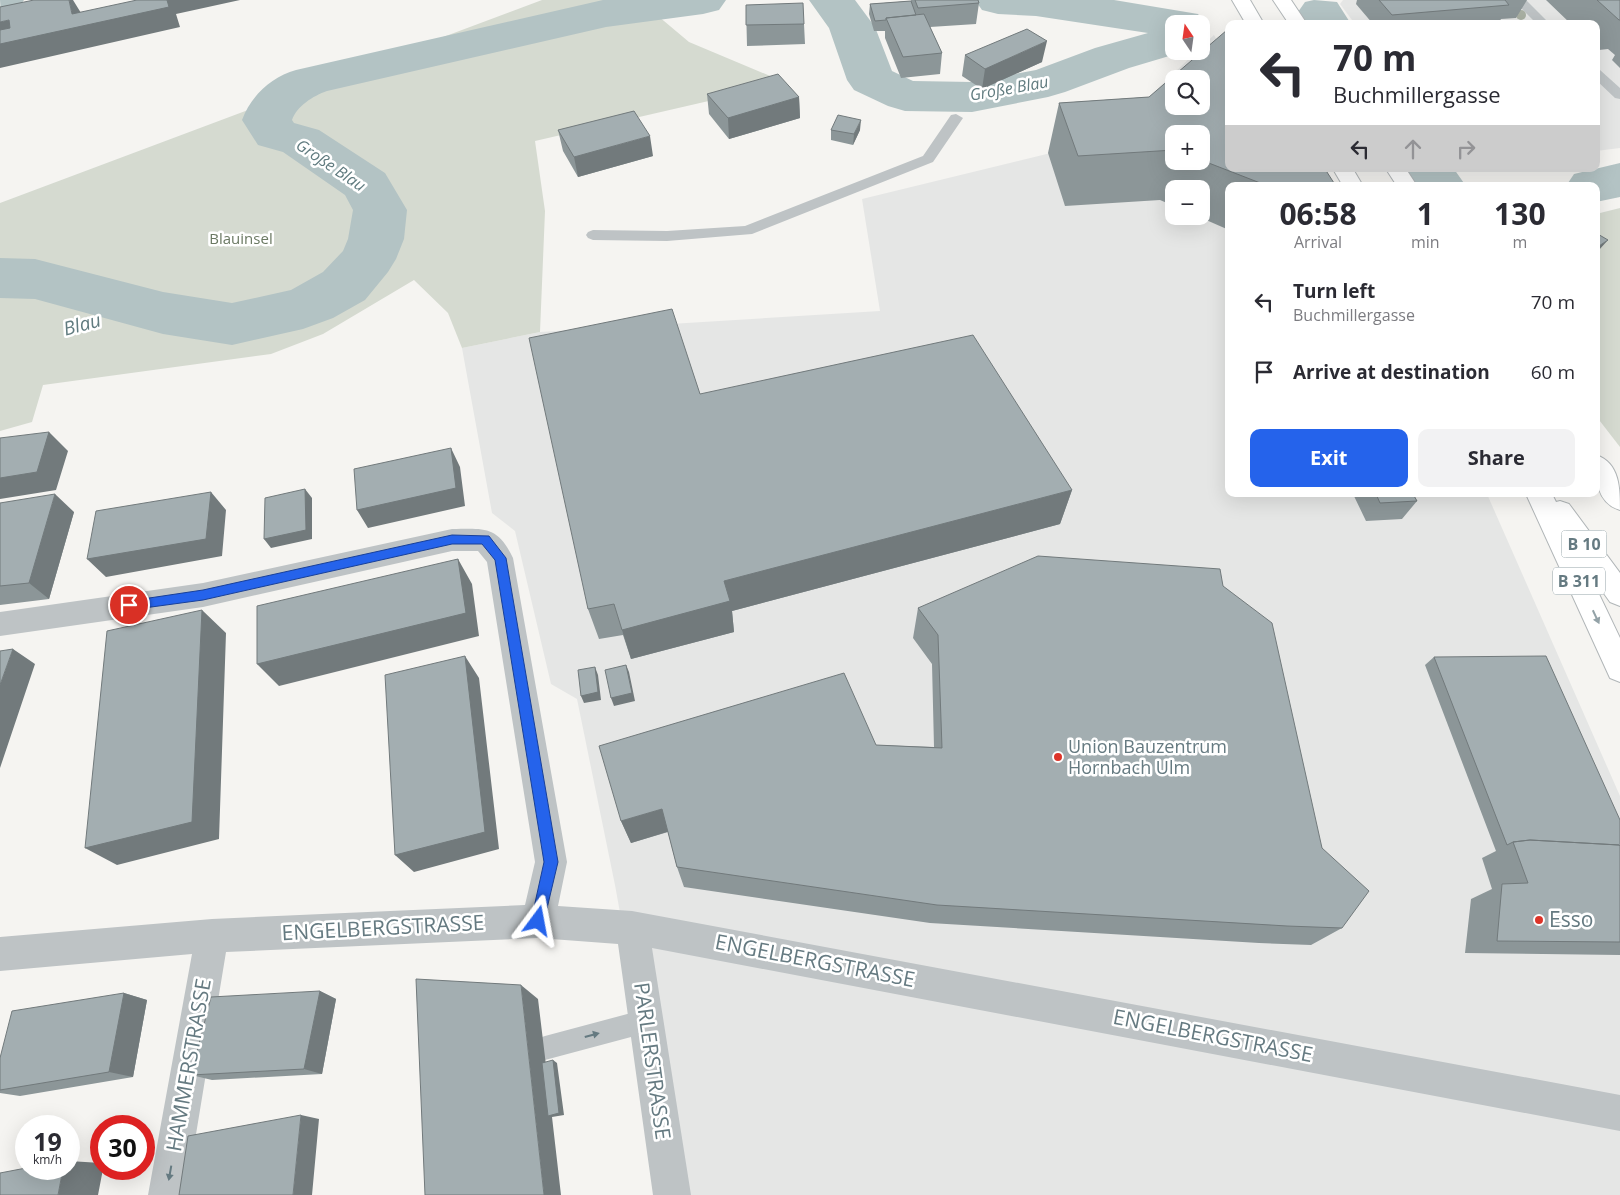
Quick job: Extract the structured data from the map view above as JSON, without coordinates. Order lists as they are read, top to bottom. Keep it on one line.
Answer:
{"streets":{"highway":["B 10","B 311"],"street":["ENGELBERGSTRASSE","PARLERSTRASSE","HAMMERSTRASSE"]},"crossings":[["ENGELBERGSTRASSE","PARLERSTRASSE"],["ENGELBERGSTRASSE","HAMMERSTRASSE"]],"one_way":["HAMMERSTRASSE"],"water":["Große Blau","Blau"],"parks":["Blauinsel"],"places":["Union Bauzentrum Hornbach Ulm","Esso"],"north":"top","page":{"map_buttons":["+","−"],"turn":["70 m","Buchmillergasse"],"eta":["06:58","Arrival","1","min","130","m"],"list":[{"name":"Turn left","note":"Buchmillergasse","value":"70 m"},{"name":"Arrive at destination","value":"60 m"}],"buttons":["Exit","Share"],"speed":"19 km/h","limit":"30"}}
